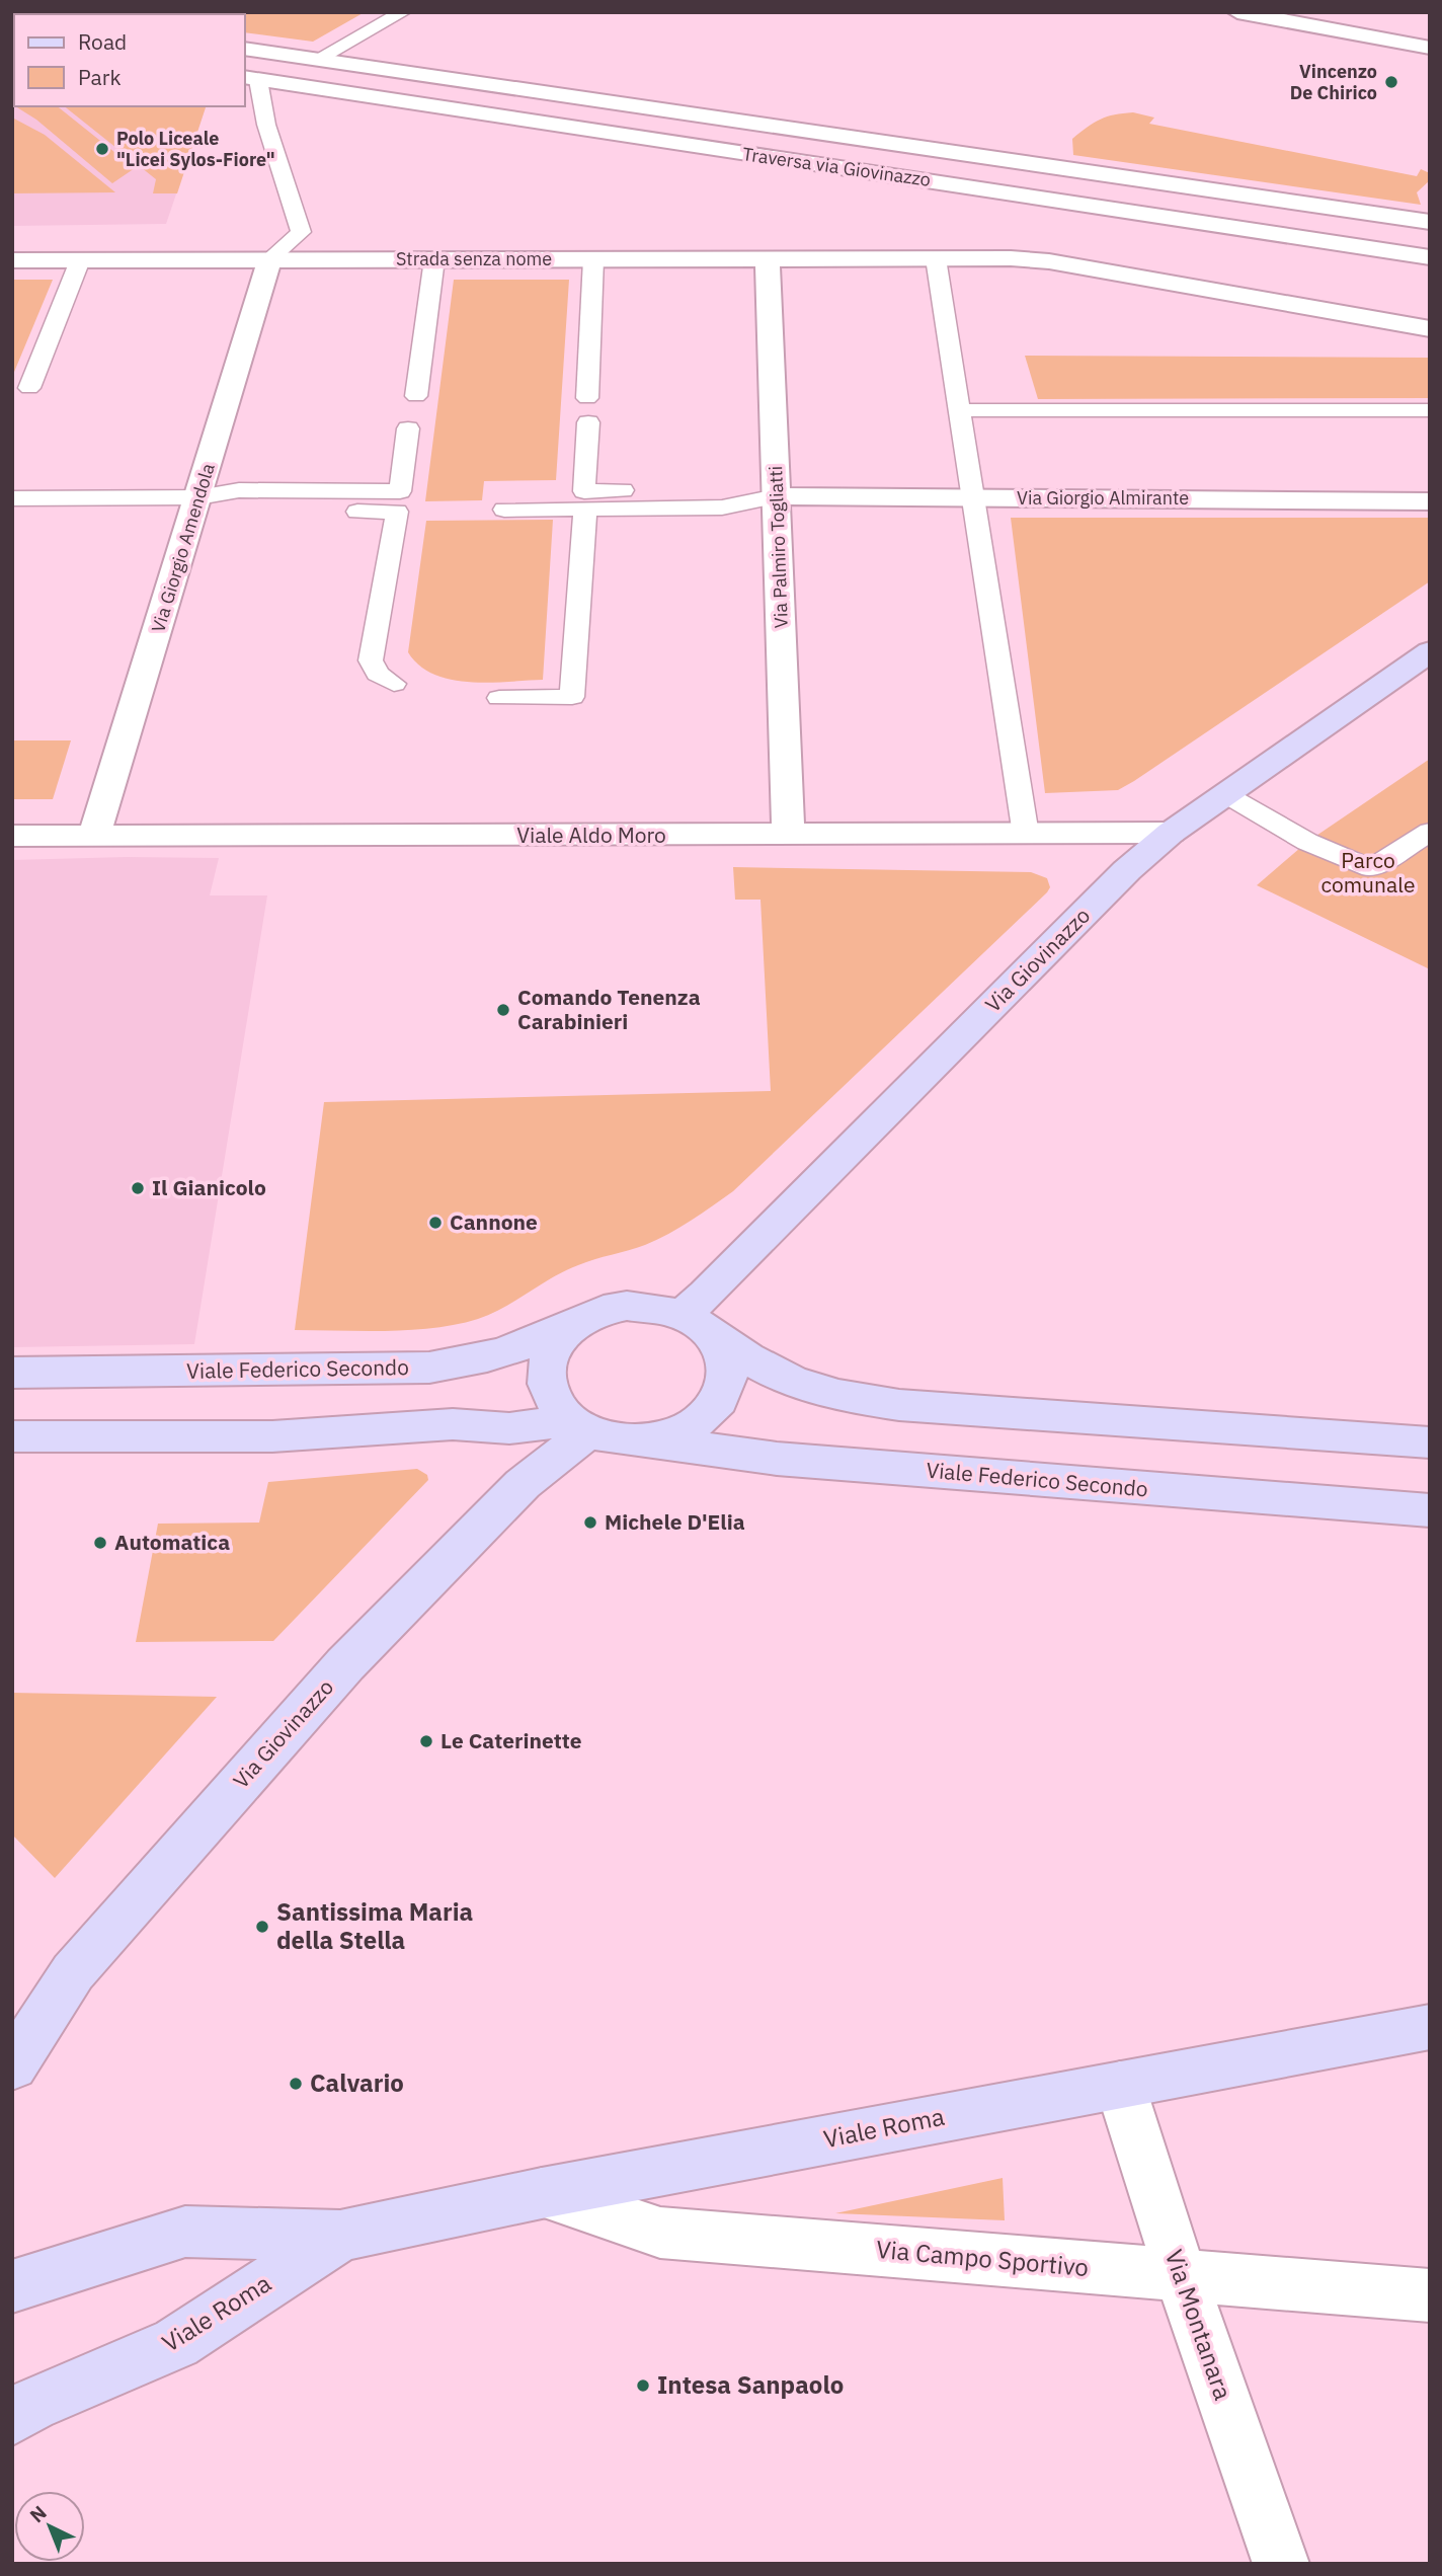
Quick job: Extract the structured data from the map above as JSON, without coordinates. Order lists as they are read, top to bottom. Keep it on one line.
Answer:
{"streets":{"main road":["Via Giovinazzo","Viale Federico Secondo","Viale Roma"],"street":["Traversa via Giovinazzo","Strada senza nome","Via Giorgio Almirante","Via Palmiro Togliatti","Via Giorgio Amendola","Viale Aldo Moro","Via Campo Sportivo","Via Montanara"]},"crossings":[["Strada senza nome","Via Palmiro Togliatti"],["Strada senza nome","Via Giorgio Amendola"],["Via Giorgio Almirante","Via Palmiro Togliatti"],["Via Palmiro Togliatti","Viale Aldo Moro"],["Via Giorgio Amendola","Viale Aldo Moro"],["Viale Aldo Moro","Via Giovinazzo"],["Via Giovinazzo","Viale Federico Secondo"],["Viale Roma","Via Campo Sportivo"],["Viale Roma","Via Montanara"],["Via Campo Sportivo","Via Montanara"]],"parks":["Parco comunale"],"places":["Vincenzo De Chirico","Polo Liceale \"Licei Sylos-Fiore\"","Comando Tenenza Carabinieri","Il Gianicolo","Cannone","Michele D'Elia","Automatica","Le Caterinette","Santissima Maria della Stella","Calvario","Intesa Sanpaolo"],"legend":["Road","Park"],"north":"top left"}
